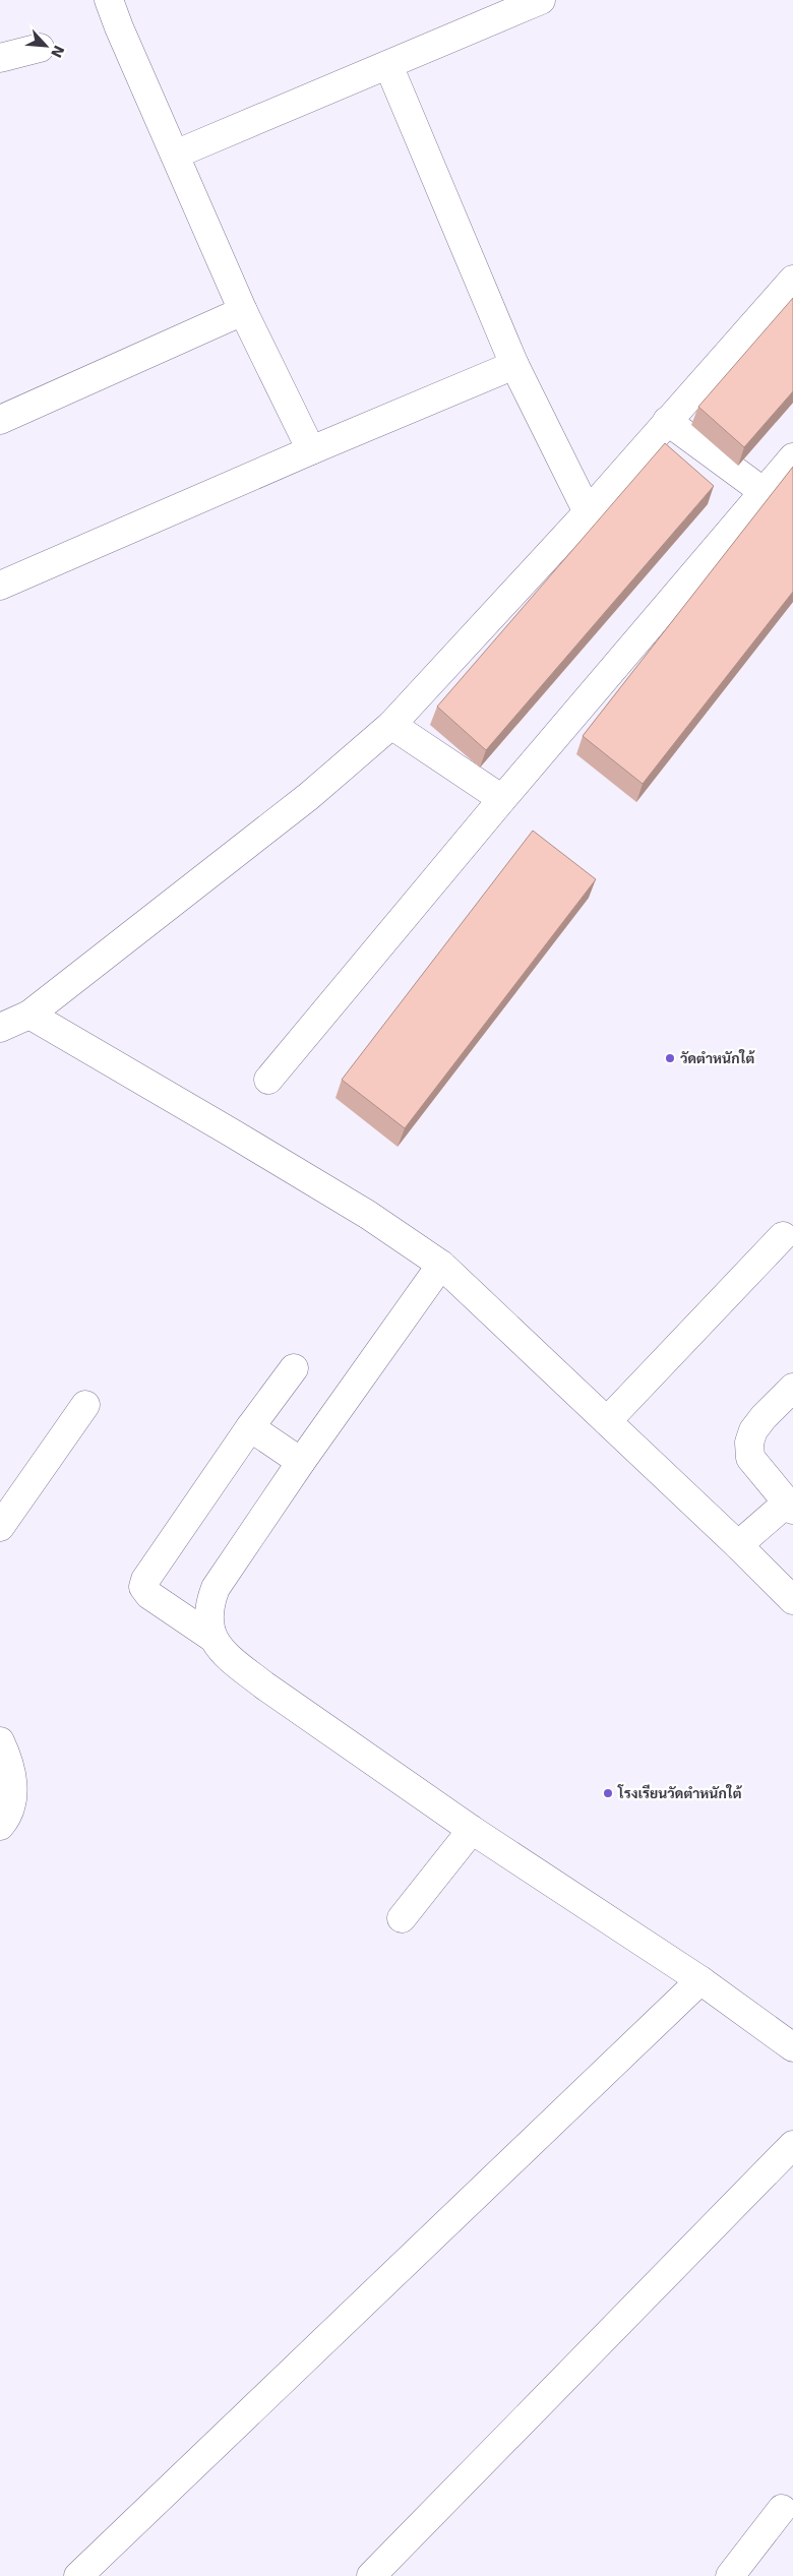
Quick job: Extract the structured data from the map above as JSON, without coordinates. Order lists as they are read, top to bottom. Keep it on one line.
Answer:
{"places":["วัดตำหนักใต้","โรงเรียนวัดตำหนักใต้"],"north":"bottom right"}
